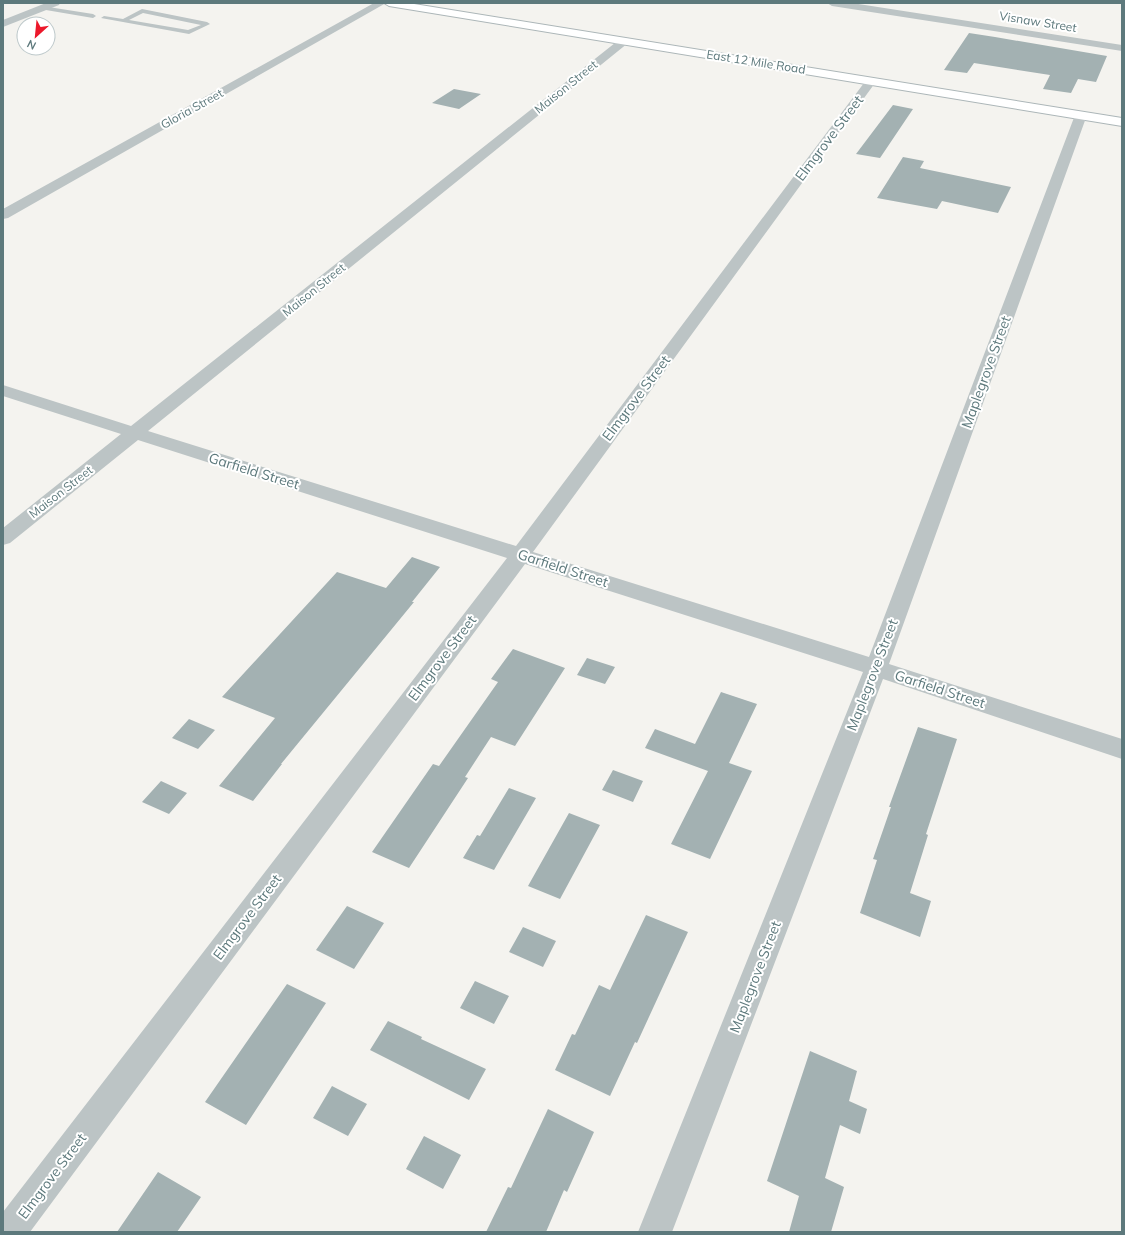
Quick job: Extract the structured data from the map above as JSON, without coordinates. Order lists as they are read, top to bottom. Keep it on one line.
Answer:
{"streets":{"main road":["East 12 Mile Road"],"street":["Visnaw Street","Maison Street","Gloria Street","Elmgrove Street","Maplegrove Street","Garfield Street"]},"crossings":[["East 12 Mile Road","Maison Street"],["East 12 Mile Road","Elmgrove Street"],["East 12 Mile Road","Maplegrove Street"],["Maison Street","Garfield Street"],["Elmgrove Street","Garfield Street"],["Maplegrove Street","Garfield Street"]],"north":"bottom left"}
